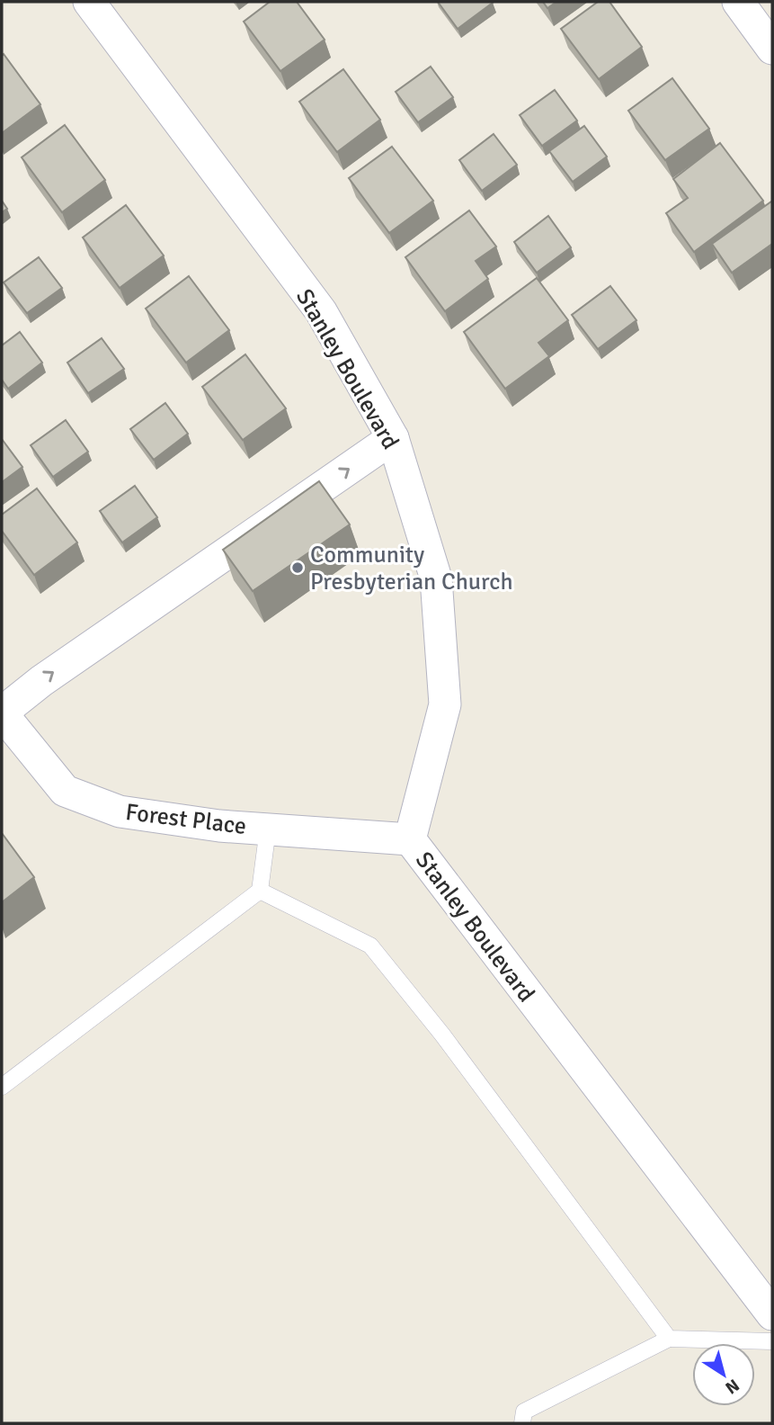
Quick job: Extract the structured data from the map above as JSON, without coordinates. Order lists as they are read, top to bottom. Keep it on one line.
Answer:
{"streets":{"street":["Stanley Boulevard","Forest Place"]},"crossings":[["Stanley Boulevard","Forest Place"]],"places":["Community Presbyterian Church"],"north":"bottom right"}
